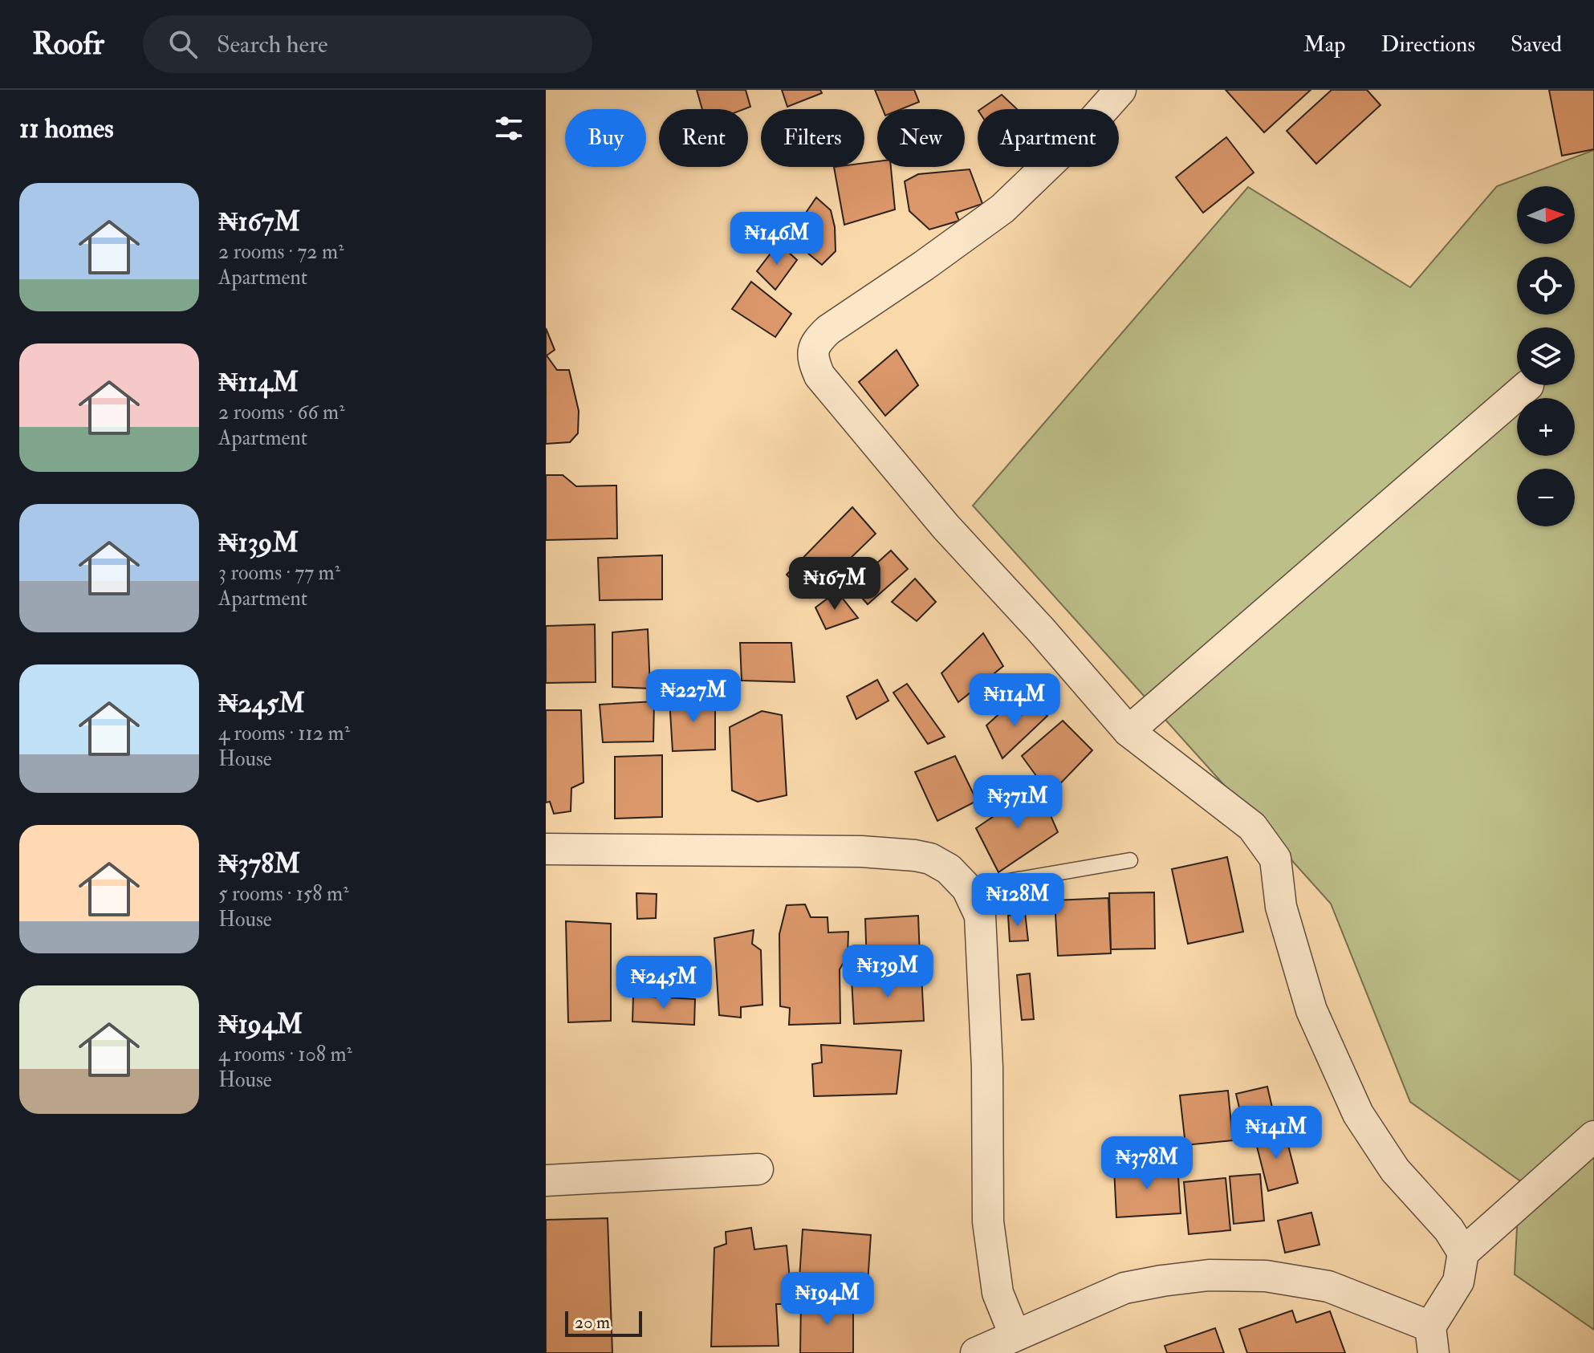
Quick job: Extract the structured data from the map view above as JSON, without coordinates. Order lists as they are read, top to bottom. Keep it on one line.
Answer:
{"scale_bar":"20 m","north":"right","page":{"header":"Roofr","search":"Search here","nav":["Map","Directions","Saved"],"heading":"11 homes","chip":["Buy","Rent","Filters","New","Apartment"],"list":[{"name":"₦167M","note":"2 rooms · 72 m² · Apartment"},{"name":"₦114M","note":"2 rooms · 66 m² · Apartment"},{"name":"₦139M","note":"3 rooms · 77 m² · Apartment"},{"name":"₦245M","note":"4 rooms · 112 m² · House"},{"name":"₦378M","note":"5 rooms · 158 m² · House"},{"name":"₦194M","note":"4 rooms · 108 m² · House"}],"map_buttons":["+","−"],"price":["₦146M","₦167M","₦227M","₦114M","₦371M","₦128M","₦139M","₦245M","₦141M","₦378M","₦194M"],"scale":"20 m"}}
